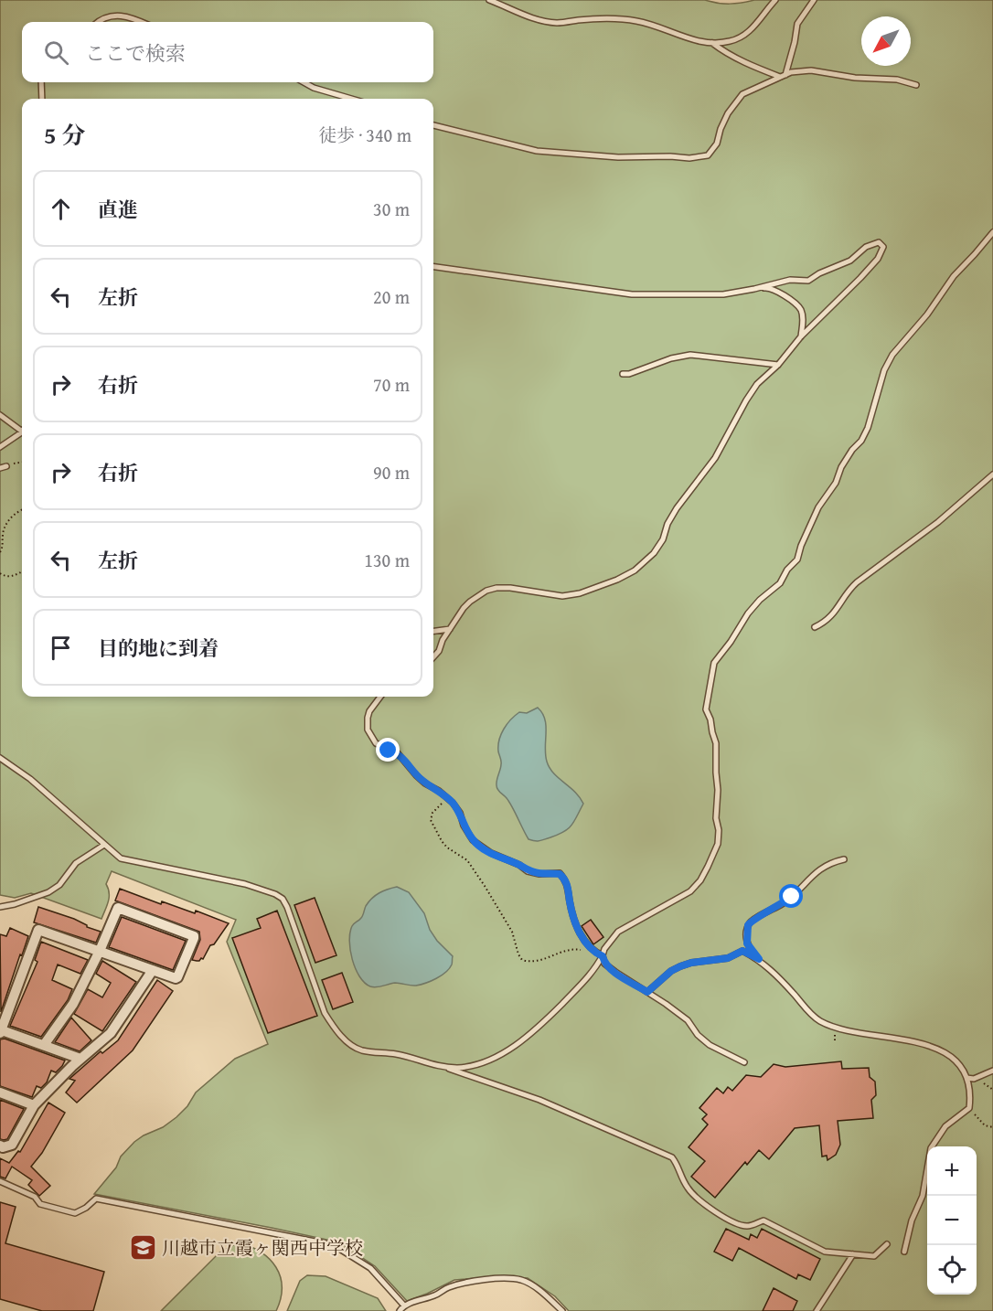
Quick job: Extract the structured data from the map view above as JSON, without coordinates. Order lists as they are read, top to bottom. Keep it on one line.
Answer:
{"places":{"school or university":["川越市立霞ヶ関西中学校"]},"north":"bottom left","page":{"search":"ここで検索","heading":["5 分","徒歩 · 340 m"],"list":[["直進","30 m"],["左折","20 m"],["右折","70 m"],["右折","90 m"],["左折","130 m"],"目的地に到着"],"map_buttons":["+","−"]}}
